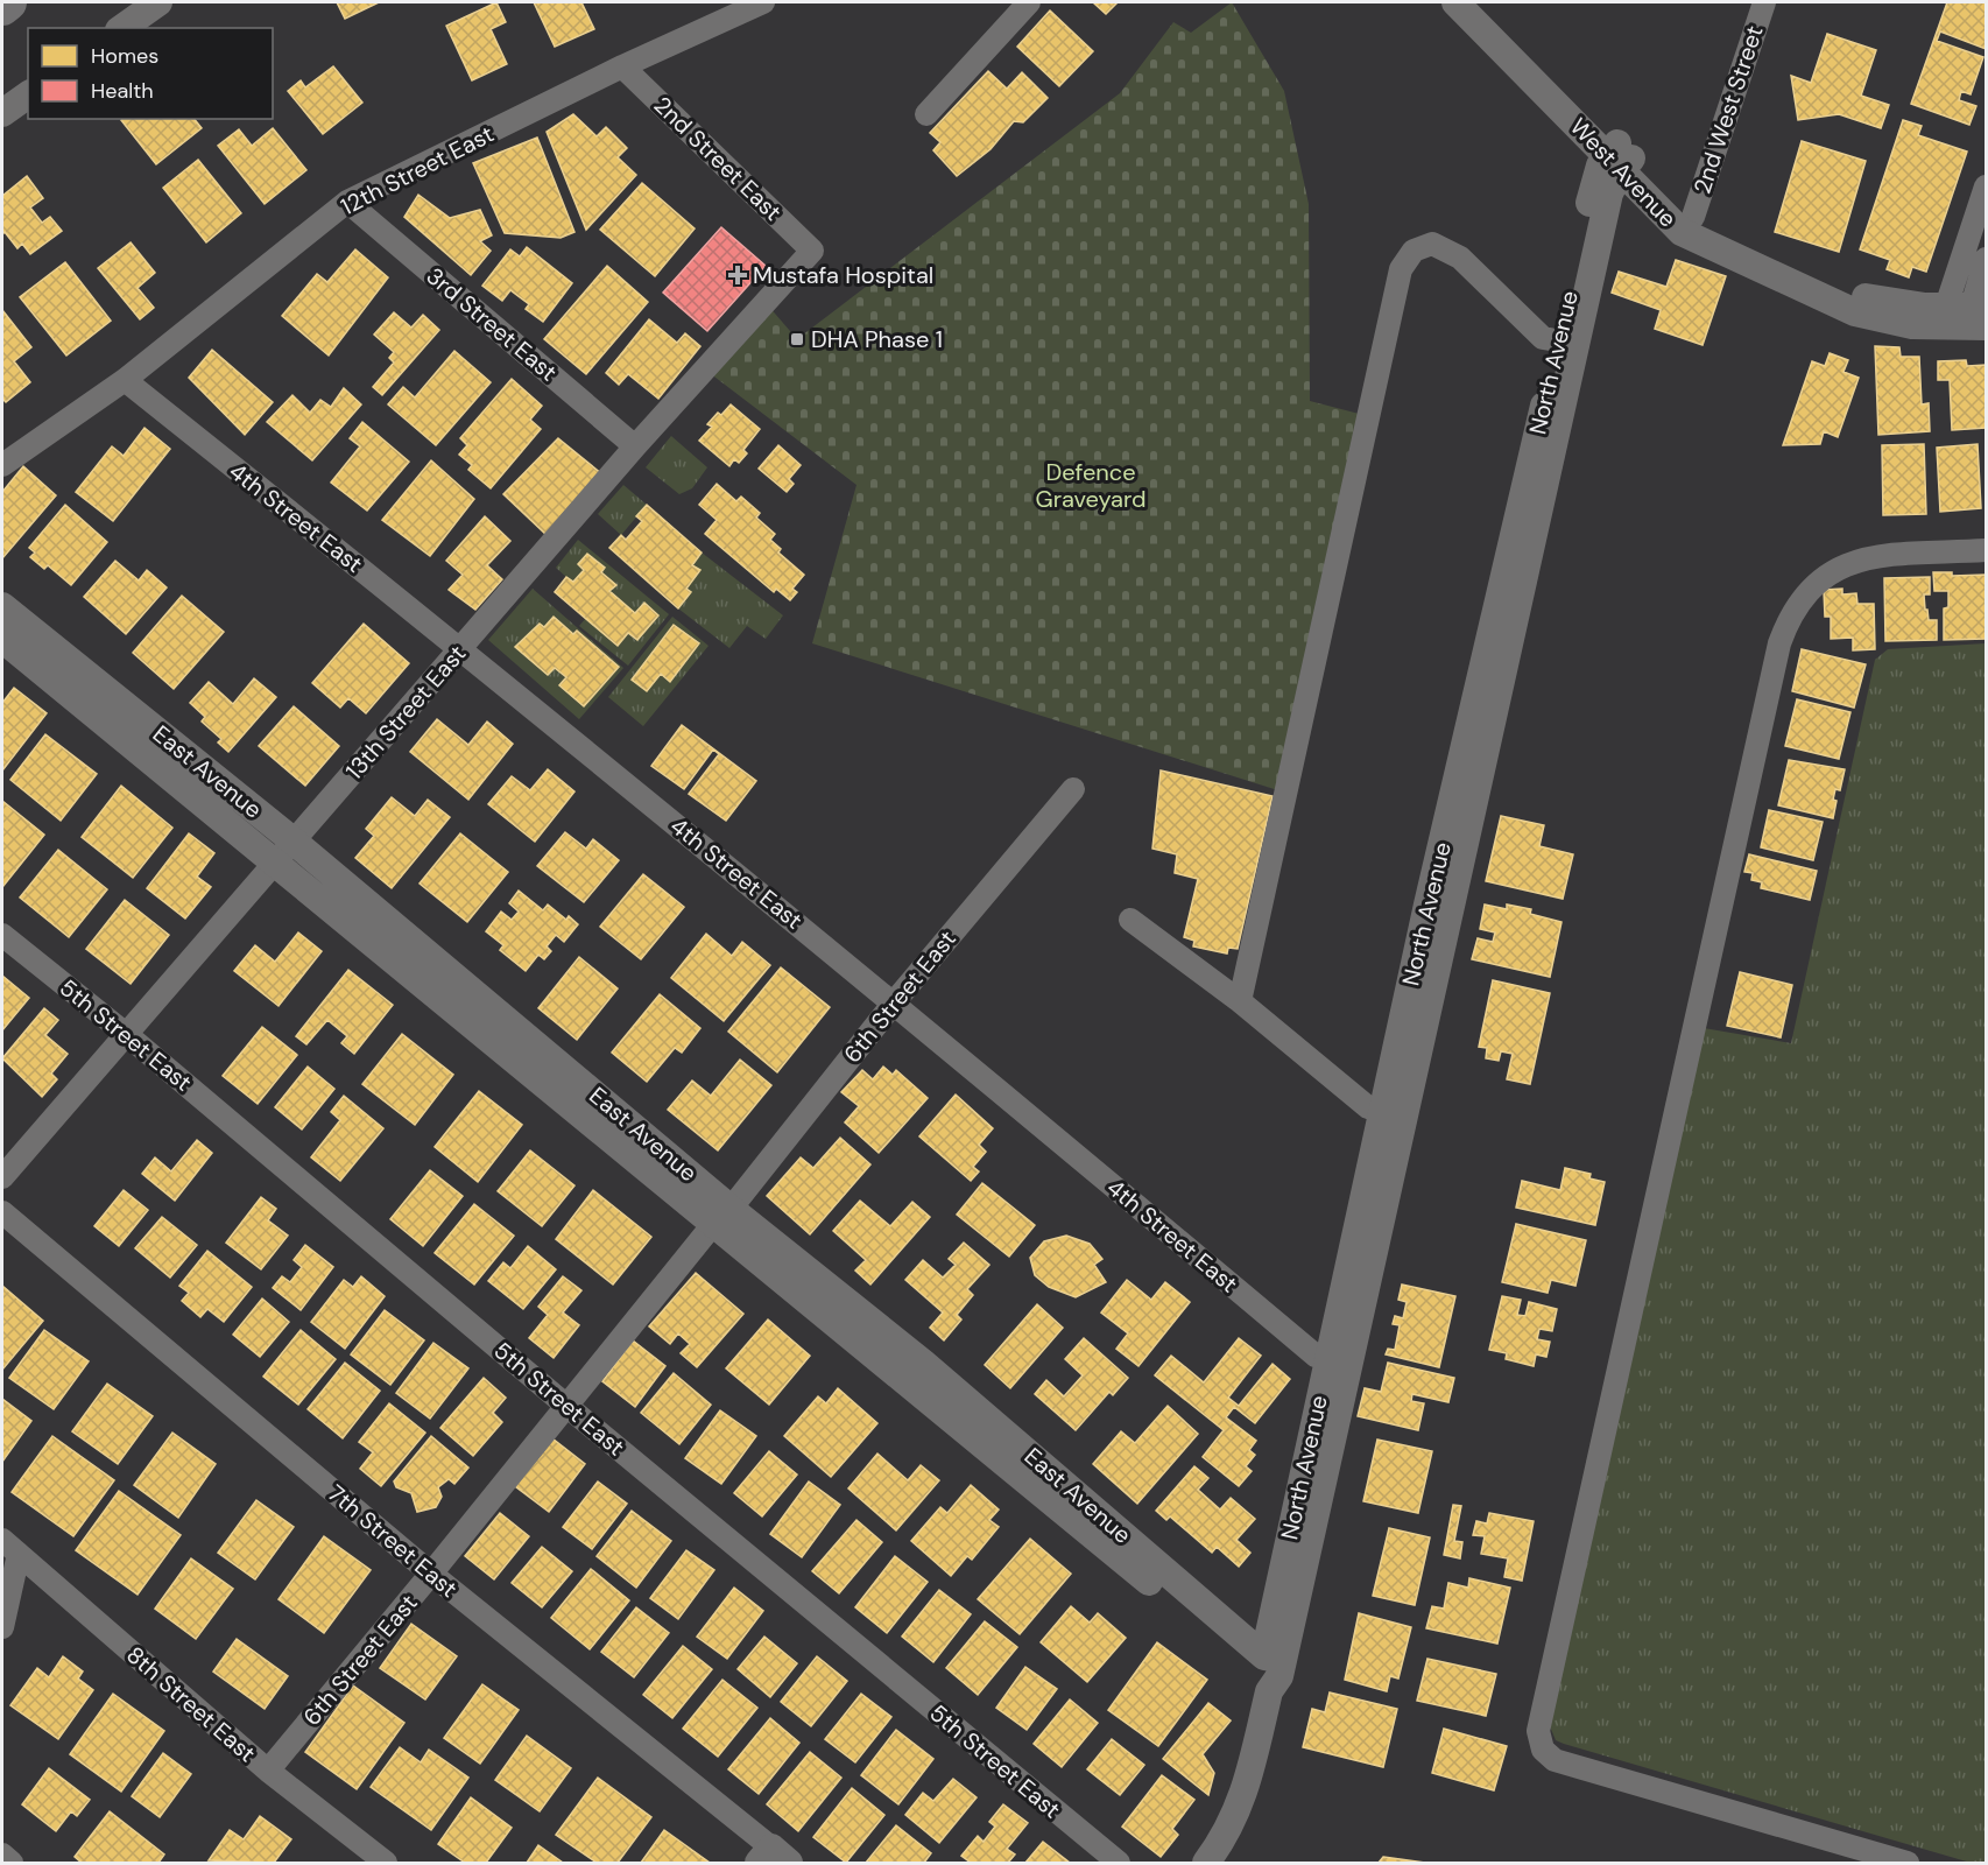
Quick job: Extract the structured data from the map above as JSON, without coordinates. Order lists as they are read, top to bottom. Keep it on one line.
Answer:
{"streets":{"street":["2nd West Street","2nd Street East","12th Street East","West Avenue","3rd Street East","North Avenue","4th Street East","13th Street East","East Avenue","6th Street East","5th Street East","7th Street East","8th Street East"]},"crossings":[["2nd West Street","West Avenue"],["2nd Street East","12th Street East"],["2nd Street East","13th Street East"],["12th Street East","3rd Street East"],["12th Street East","4th Street East"],["West Avenue","North Avenue"],["3rd Street East","13th Street East"],["North Avenue","4th Street East"],["North Avenue","East Avenue"],["4th Street East","13th Street East"],["4th Street East","6th Street East"],["13th Street East","East Avenue"],["13th Street East","5th Street East"],["East Avenue","6th Street East"],["6th Street East","5th Street East"],["6th Street East","7th Street East"],["6th Street East","8th Street East"]],"parks":["Defence Graveyard"],"places":{"health":["Mustafa Hospital"],"transit":["DHA Phase 1"]},"legend":["Homes","Health"]}
